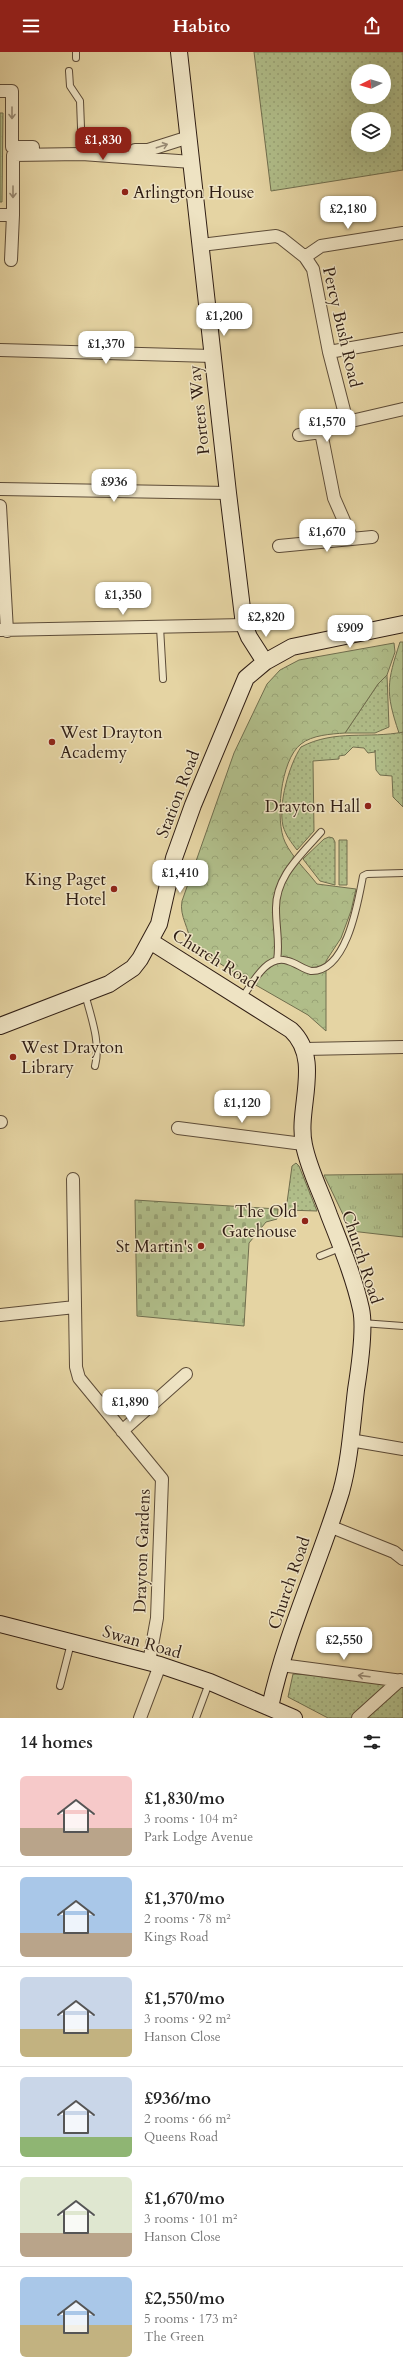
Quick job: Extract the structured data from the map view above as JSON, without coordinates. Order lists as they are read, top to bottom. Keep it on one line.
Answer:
{"streets":{"street":["Percy Bush Road","Porters Way","Station Road","Church Road","Drayton Gardens","Swan Road"]},"crossings":[["Percy Bush Road","Porters Way"],["Porters Way","Station Road"],["Station Road","Church Road"],["Church Road","Swan Road"],["Drayton Gardens","Swan Road"]],"places":["Arlington House","West Drayton Academy","Drayton Hall","King Paget Hotel","West Drayton Library","The Old Gatehouse","St Martin's"],"north":"left","page":{"header":"Habito","price":["£1,830","£2,180","£1,200","£1,370","£1,570","£936","£1,670","£1,350","£2,820","£909","£1,410","£1,120","£1,890","£2,550"],"heading":"14 homes","list":[{"name":"£1,830/mo","note":"3 rooms · 104 m² · Park Lodge Avenue"},{"name":"£1,370/mo","note":"2 rooms · 78 m² · Kings Road"},{"name":"£1,570/mo","note":"3 rooms · 92 m² · Hanson Close"},{"name":"£936/mo","note":"2 rooms · 66 m² · Queens Road"},{"name":"£1,670/mo","note":"3 rooms · 101 m² · Hanson Close"},{"name":"£2,550/mo","note":"5 rooms · 173 m² · The Green"}]}}
